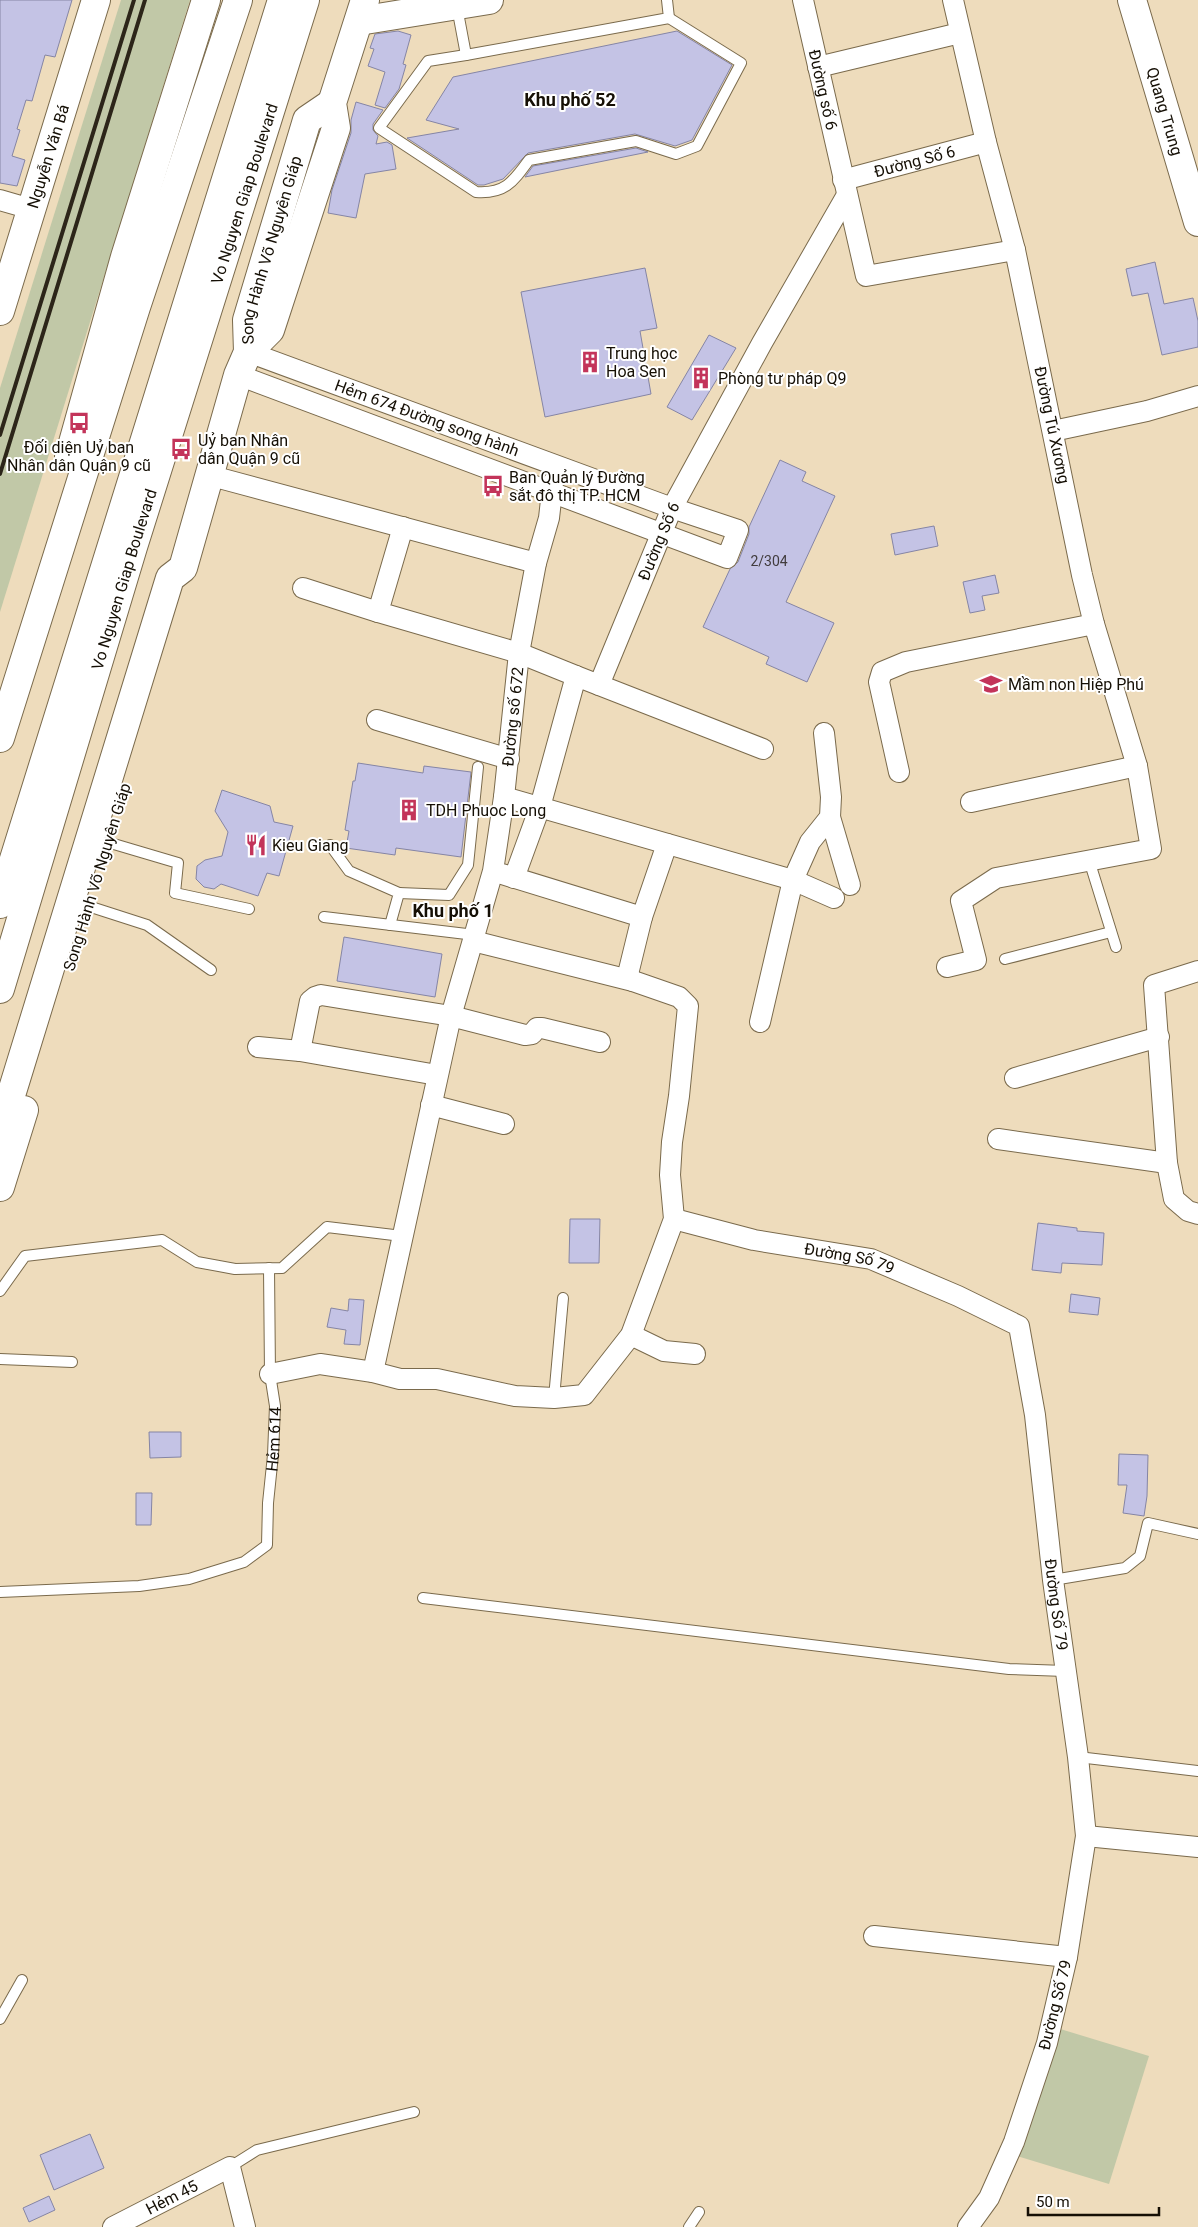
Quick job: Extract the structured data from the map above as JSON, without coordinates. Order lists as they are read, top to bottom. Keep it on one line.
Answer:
{"streets":{"main road":["Quang Trung","Nguyễn Văn Bá","Vo Nguyen Giap Boulevard","Song Hành Võ Nguyên Giáp"],"street":["Đường số 6","Đường Số 6","Hẻm 674 Đường song hành","Đường Tú Xương","Đường số 672","Đường Số 79","Hẻm 45"],"lane":["Hẻm 614"]},"crossings":[["Đường số 6","Đường Số 6"],["Đường số 6","Đường Tú Xương"],["Đường Số 6","Hẻm 674 Đường song hành"],["Đường Số 6","Đường Tú Xương"],["Song Hành Võ Nguyên Giáp","Hẻm 674 Đường song hành"],["Hẻm 674 Đường song hành","Đường số 672"]],"districts":["Khu phố 52","Khu phố 1"],"places":{"building":["Trung học Hoa Sen","Phòng tư pháp Q9","TDH Phuoc Long"],"bus stop":["Đối diện Uỷ ban Nhân dân Quận 9 cũ","Uỷ ban Nhân dân Quận 9 cũ","Ban Quản lý Đường sắt đô thị TP. HCM"],"school or university":["Mầm non Hiệp Phú"],"restaurant":["Kieu Giang"]},"house_numbers":["2/304"],"scale_bar":"50 m"}
